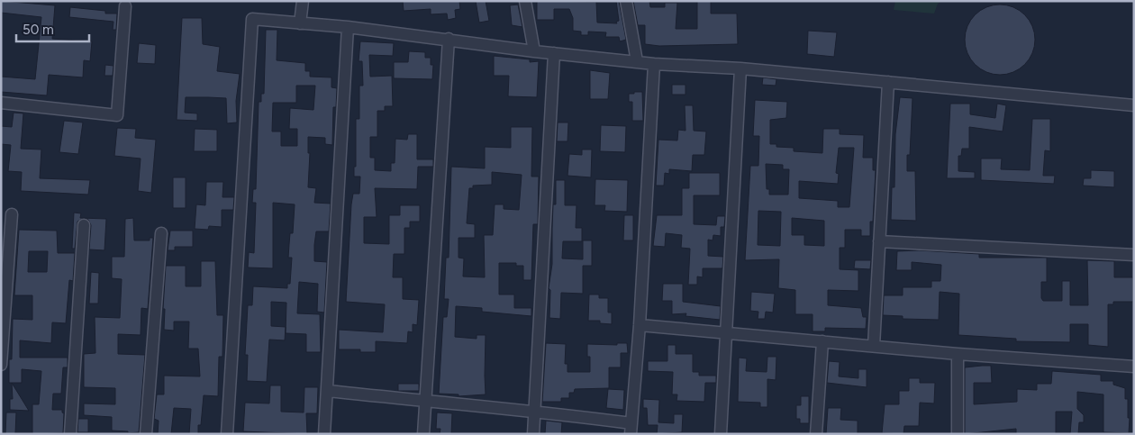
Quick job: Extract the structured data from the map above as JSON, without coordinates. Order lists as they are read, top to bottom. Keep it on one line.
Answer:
{"scale_bar":"50 m"}
